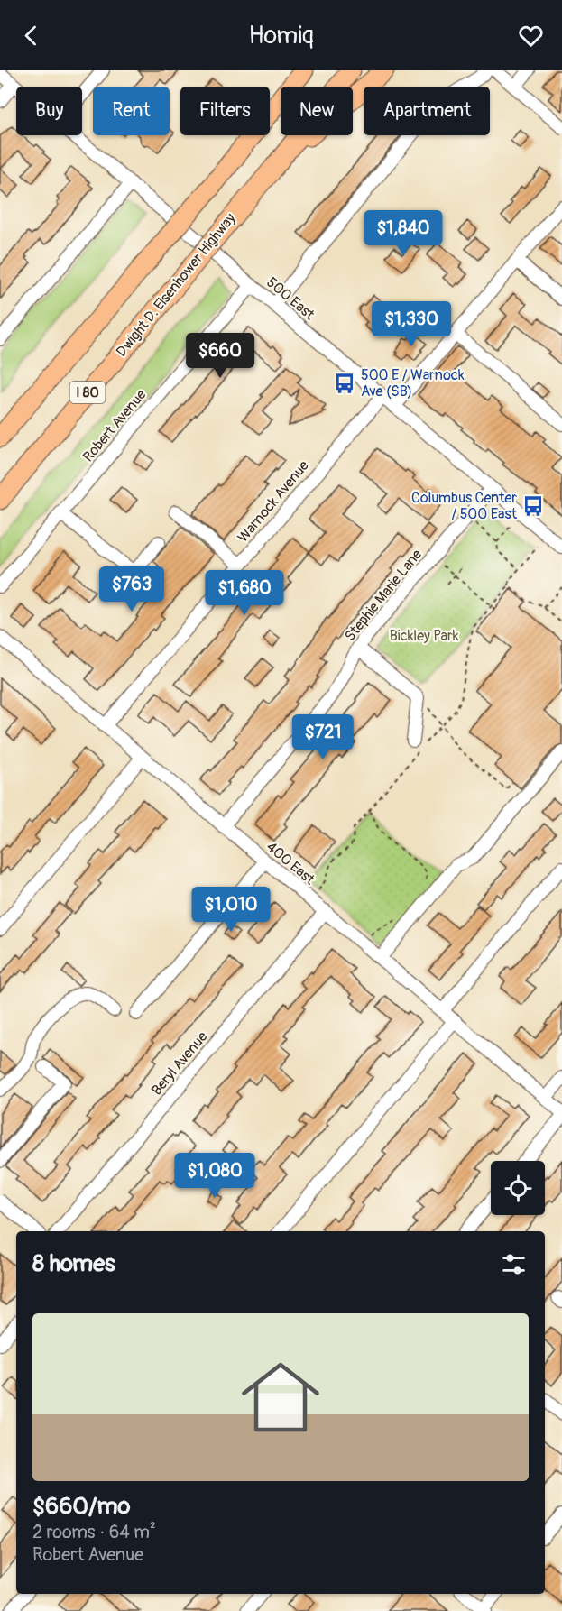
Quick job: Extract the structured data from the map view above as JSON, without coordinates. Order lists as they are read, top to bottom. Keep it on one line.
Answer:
{"streets":{"highway":["Dwight D. Eisenhower Highway","I 80"],"street":["500 East","Robert Avenue","Warnock Avenue","Stephie Marie Lane","400 East","Beryl Avenue"]},"crossings":[["500 East","Robert Avenue"],["500 East","Warnock Avenue"],["500 East","Stephie Marie Lane"],["Warnock Avenue","400 East"],["Stephie Marie Lane","400 East"],["400 East","Beryl Avenue"]],"parks":["Bickley Park"],"places":{"bus stop":["500 E / Warnock Ave (SB)","Columbus Center / 500 East"]},"page":{"header":"Homiq","chip":["Buy","Rent","Filters","New","Apartment"],"price":["$1,840","$1,330","$660","$763","$1,680","$721","$1,010","$1,080"],"heading":"8 homes","list":[{"name":"$660/mo","note":"2 rooms · 64 m² · Robert Avenue"}]}}
